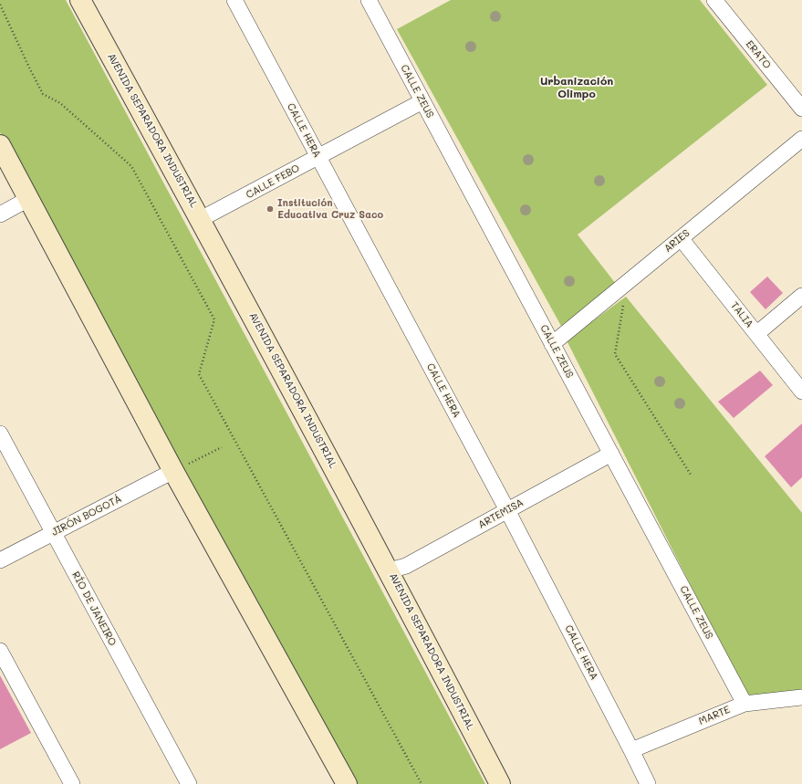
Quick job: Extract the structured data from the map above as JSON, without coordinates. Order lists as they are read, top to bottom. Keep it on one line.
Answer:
{"streets":{"main road":["AVENIDA SEPARADORA INDUSTRIAL"],"street":["ERATO","CALLE ZEUS","CALLE HERA","CALLE FEBO","ARIES","TALIA","ARTEMISA","JIRÓN BOGOTÁ","RÍO DE JANEIRO","MARTE"]},"crossings":[["CALLE ZEUS","CALLE FEBO"],["CALLE ZEUS","ARIES"],["CALLE ZEUS","ARTEMISA"],["CALLE ZEUS","MARTE"],["AVENIDA SEPARADORA INDUSTRIAL","CALLE FEBO"],["AVENIDA SEPARADORA INDUSTRIAL","ARTEMISA"],["CALLE HERA","CALLE FEBO"],["CALLE HERA","ARTEMISA"],["CALLE HERA","MARTE"],["ARIES","TALIA"],["JIRÓN BOGOTÁ","RÍO DE JANEIRO"]],"districts":["Urbanización Olimpo"],"places":["Institución Educativa Cruz Saco"]}
